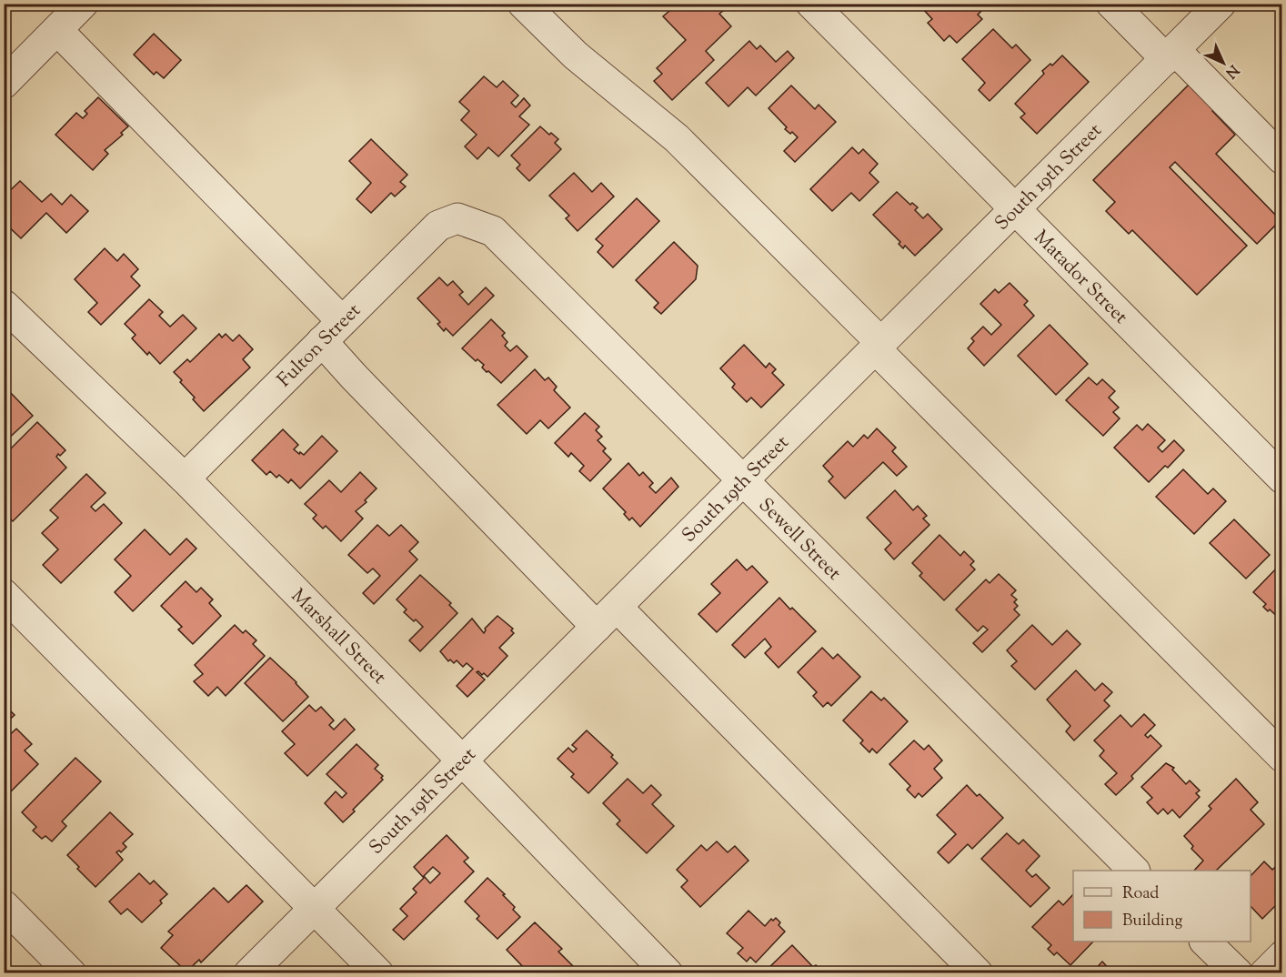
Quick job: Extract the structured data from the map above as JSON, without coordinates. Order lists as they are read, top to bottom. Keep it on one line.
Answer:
{"streets":{"street":["South 19th Street","Matador Street","Fulton Street","Sewell Street","Marshall Street"]},"crossings":[["South 19th Street","Matador Street"],["South 19th Street","Sewell Street"],["South 19th Street","Marshall Street"],["Fulton Street","Sewell Street"],["Fulton Street","Marshall Street"]],"legend":["Road","Building"],"north":"bottom right"}
